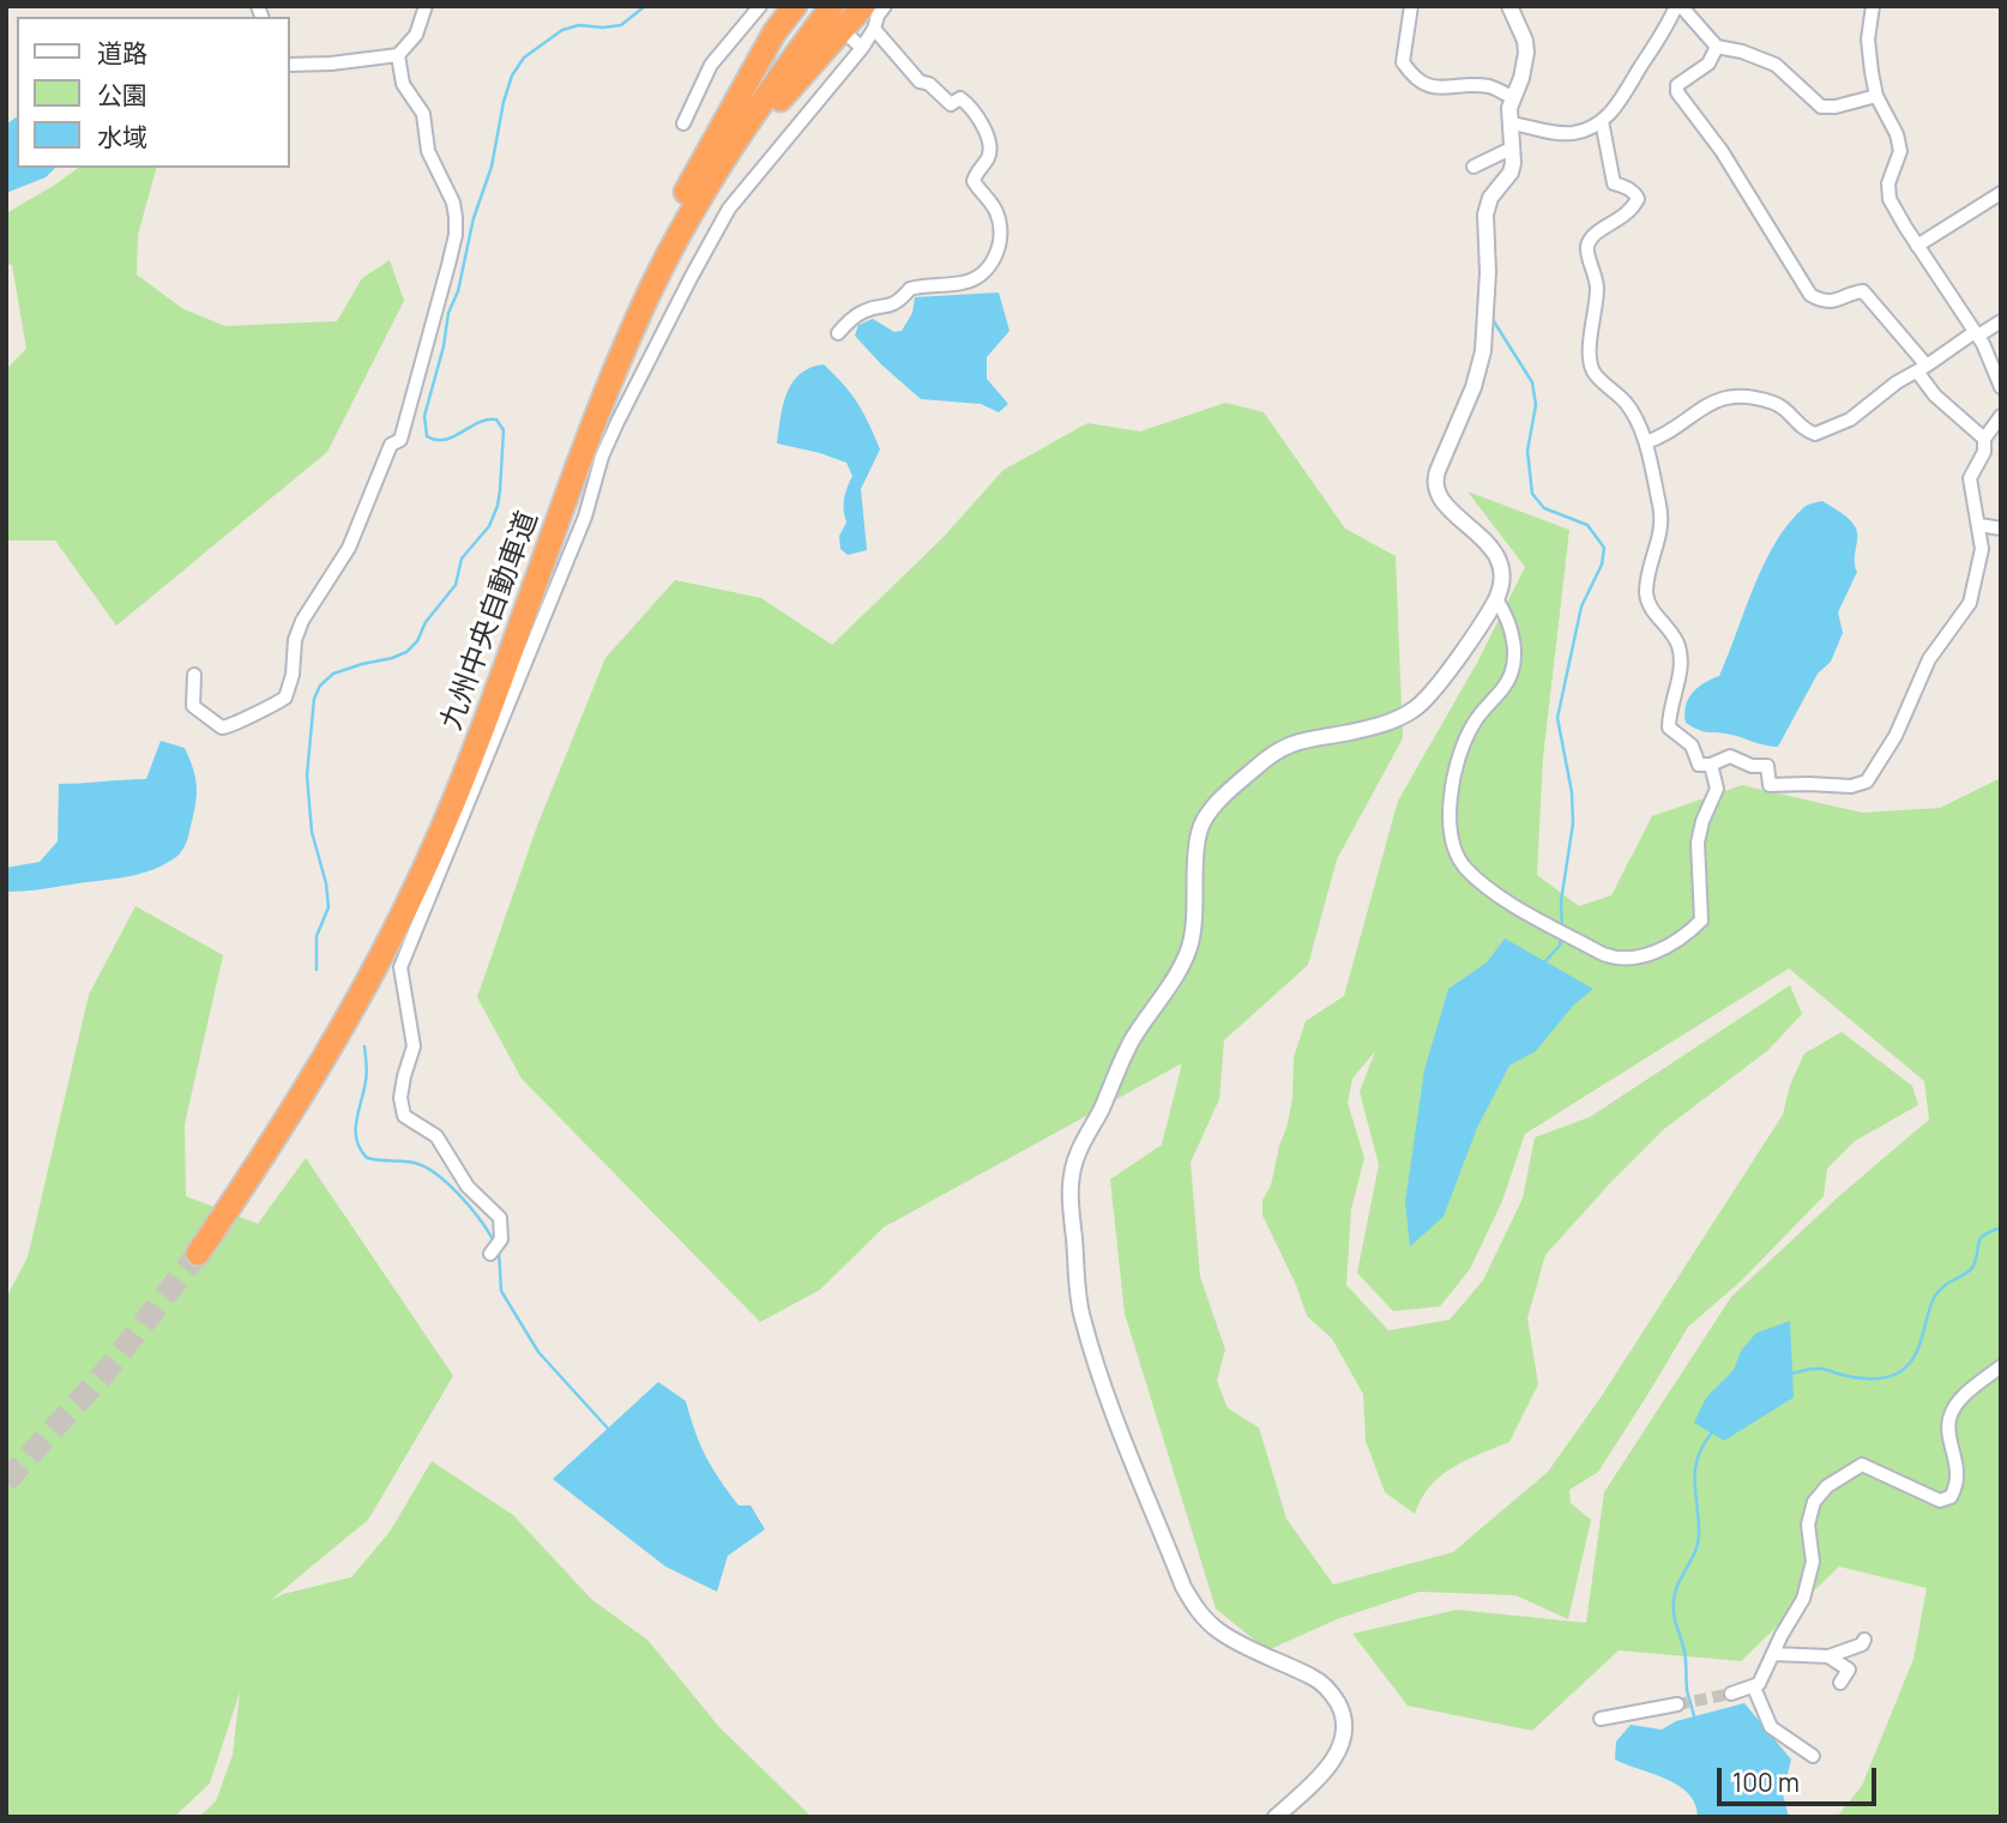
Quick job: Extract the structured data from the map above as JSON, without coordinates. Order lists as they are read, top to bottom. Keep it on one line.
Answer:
{"streets":{"highway":["九州中央自動車道"]},"legend":["道路","公園","水域"],"scale_bar":"100 m"}
